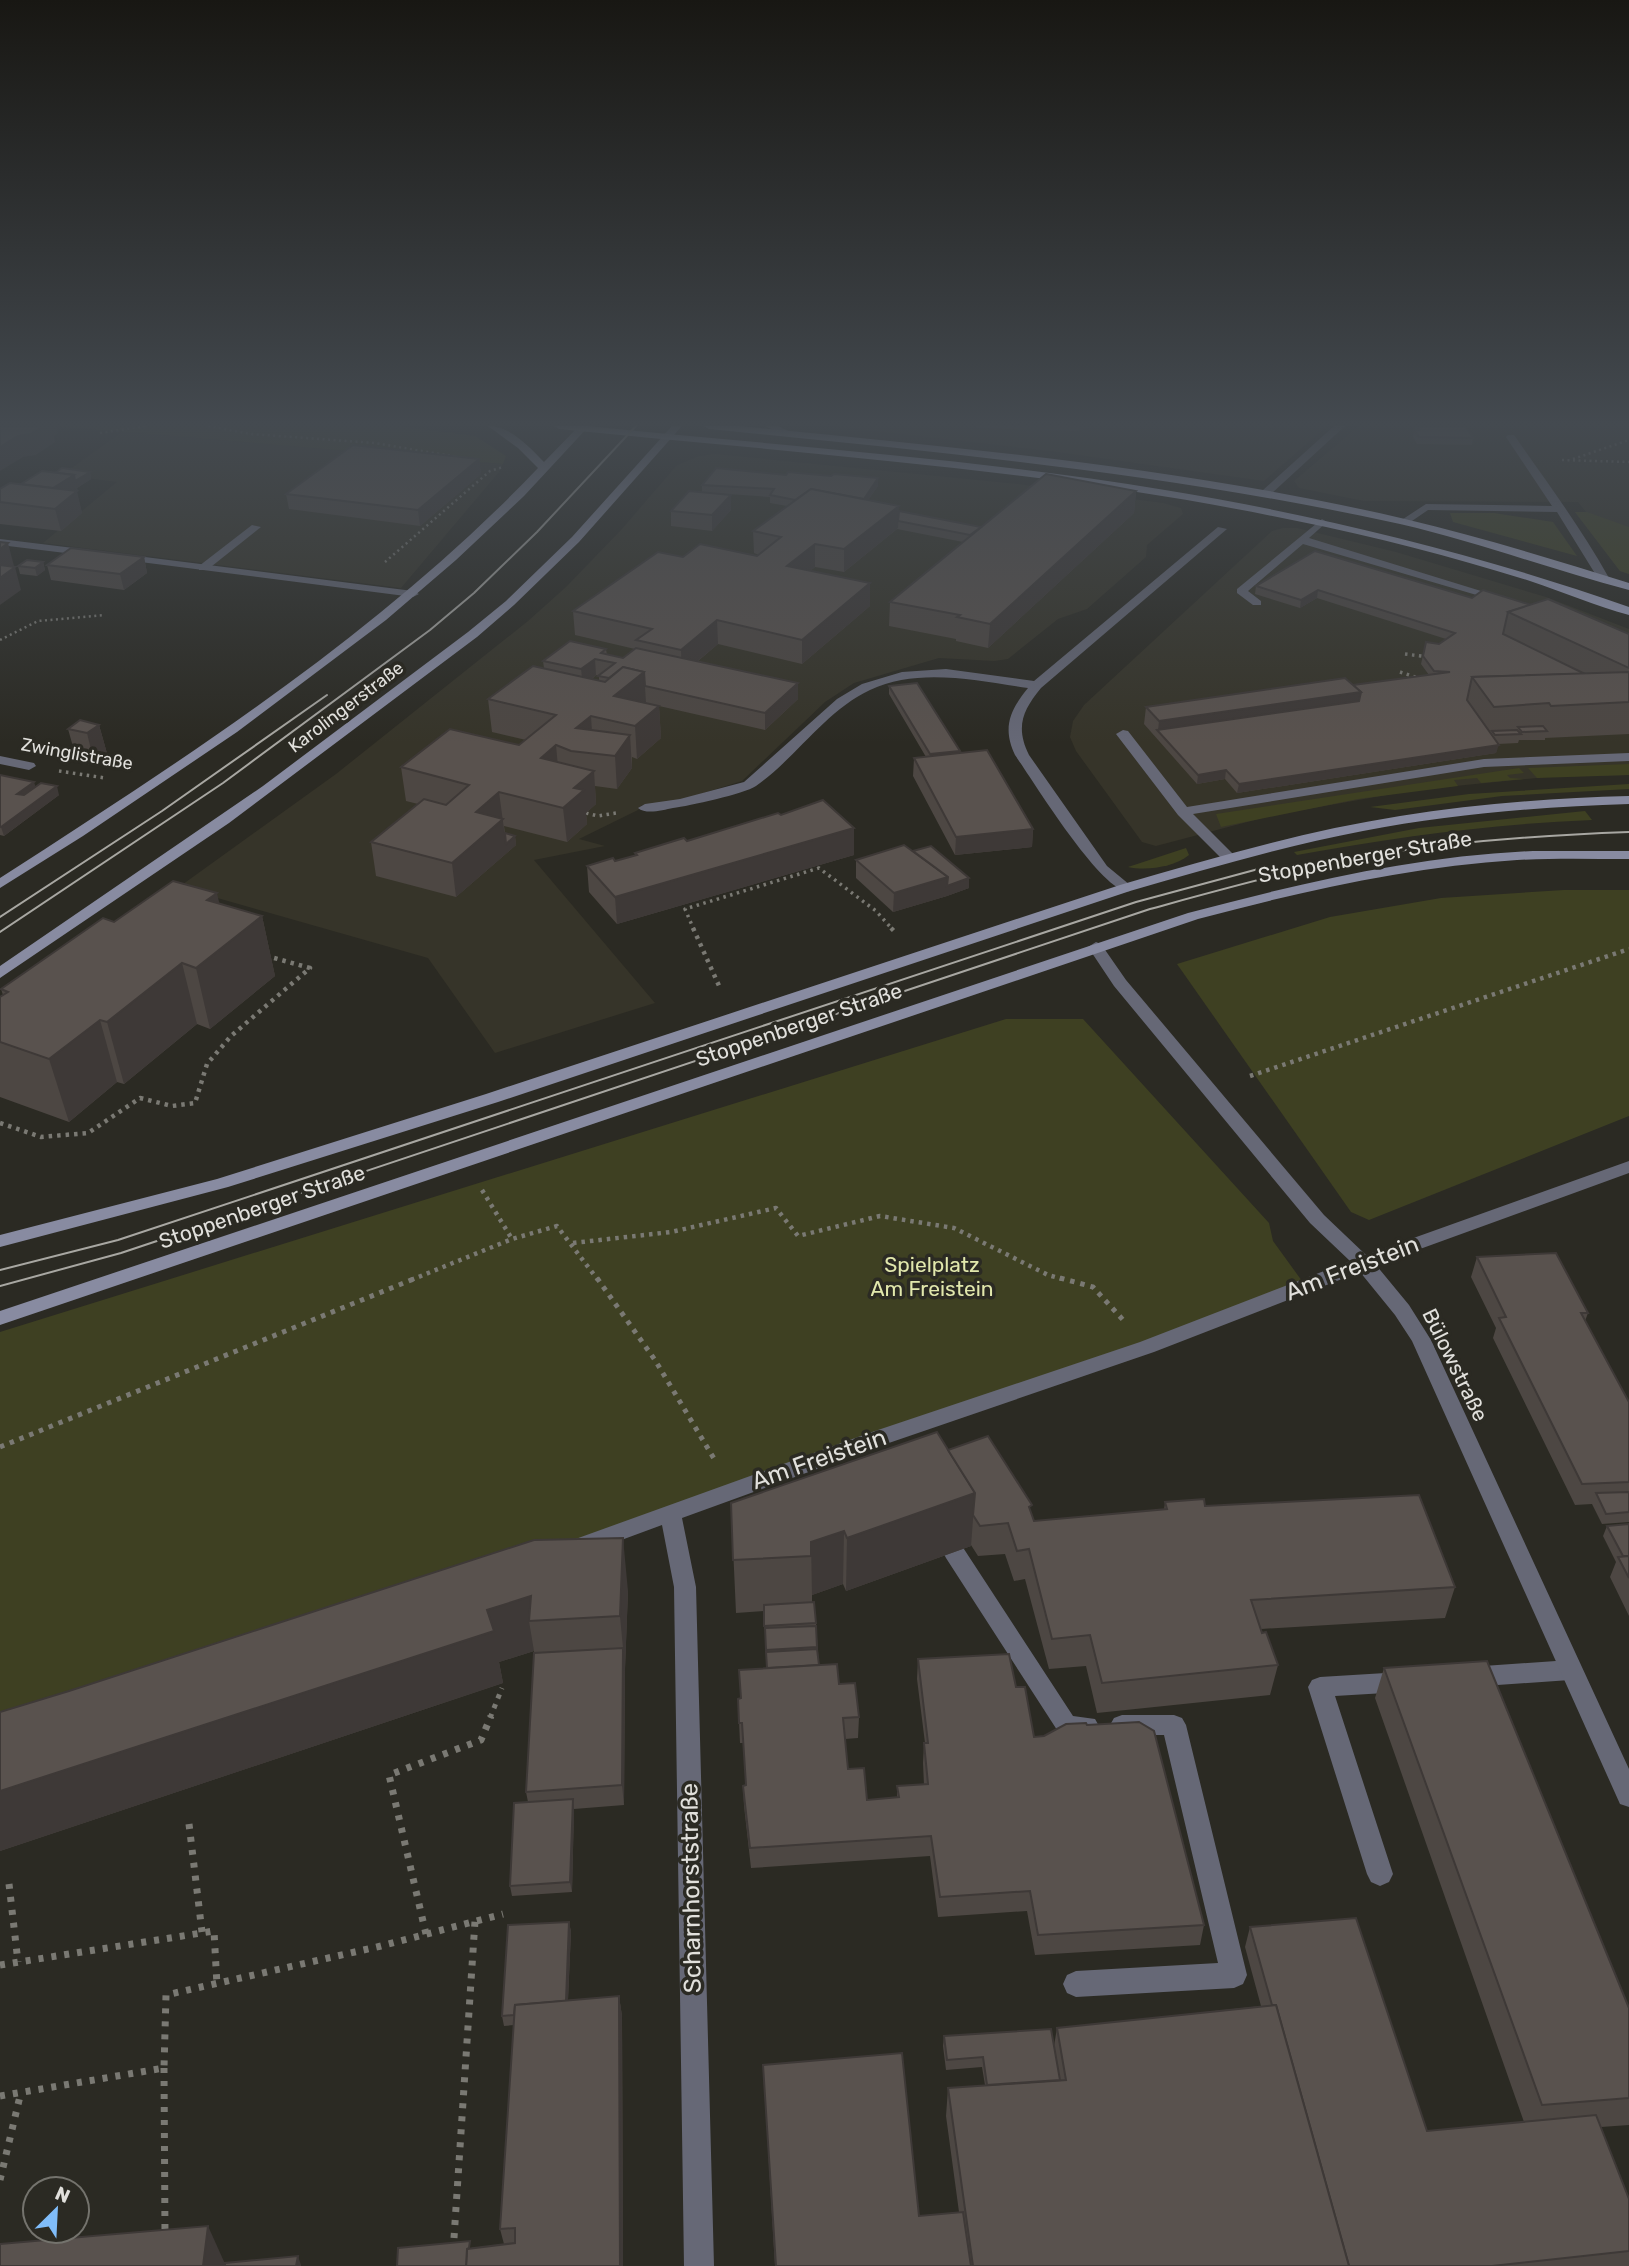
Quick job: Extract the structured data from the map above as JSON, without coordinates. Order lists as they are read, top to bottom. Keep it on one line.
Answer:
{"streets":{"main road":["Karolingerstraße","Stoppenberger Straße"],"street":["Zwinglistraße","Am Freistein","Bülowstraße","Scharnhorststraße"]},"crossings":[["Stoppenberger Straße","Bülowstraße"],["Am Freistein","Bülowstraße"],["Am Freistein","Scharnhorststraße"]],"parks":["Spielplatz Am Freistein"],"north":"top right"}
